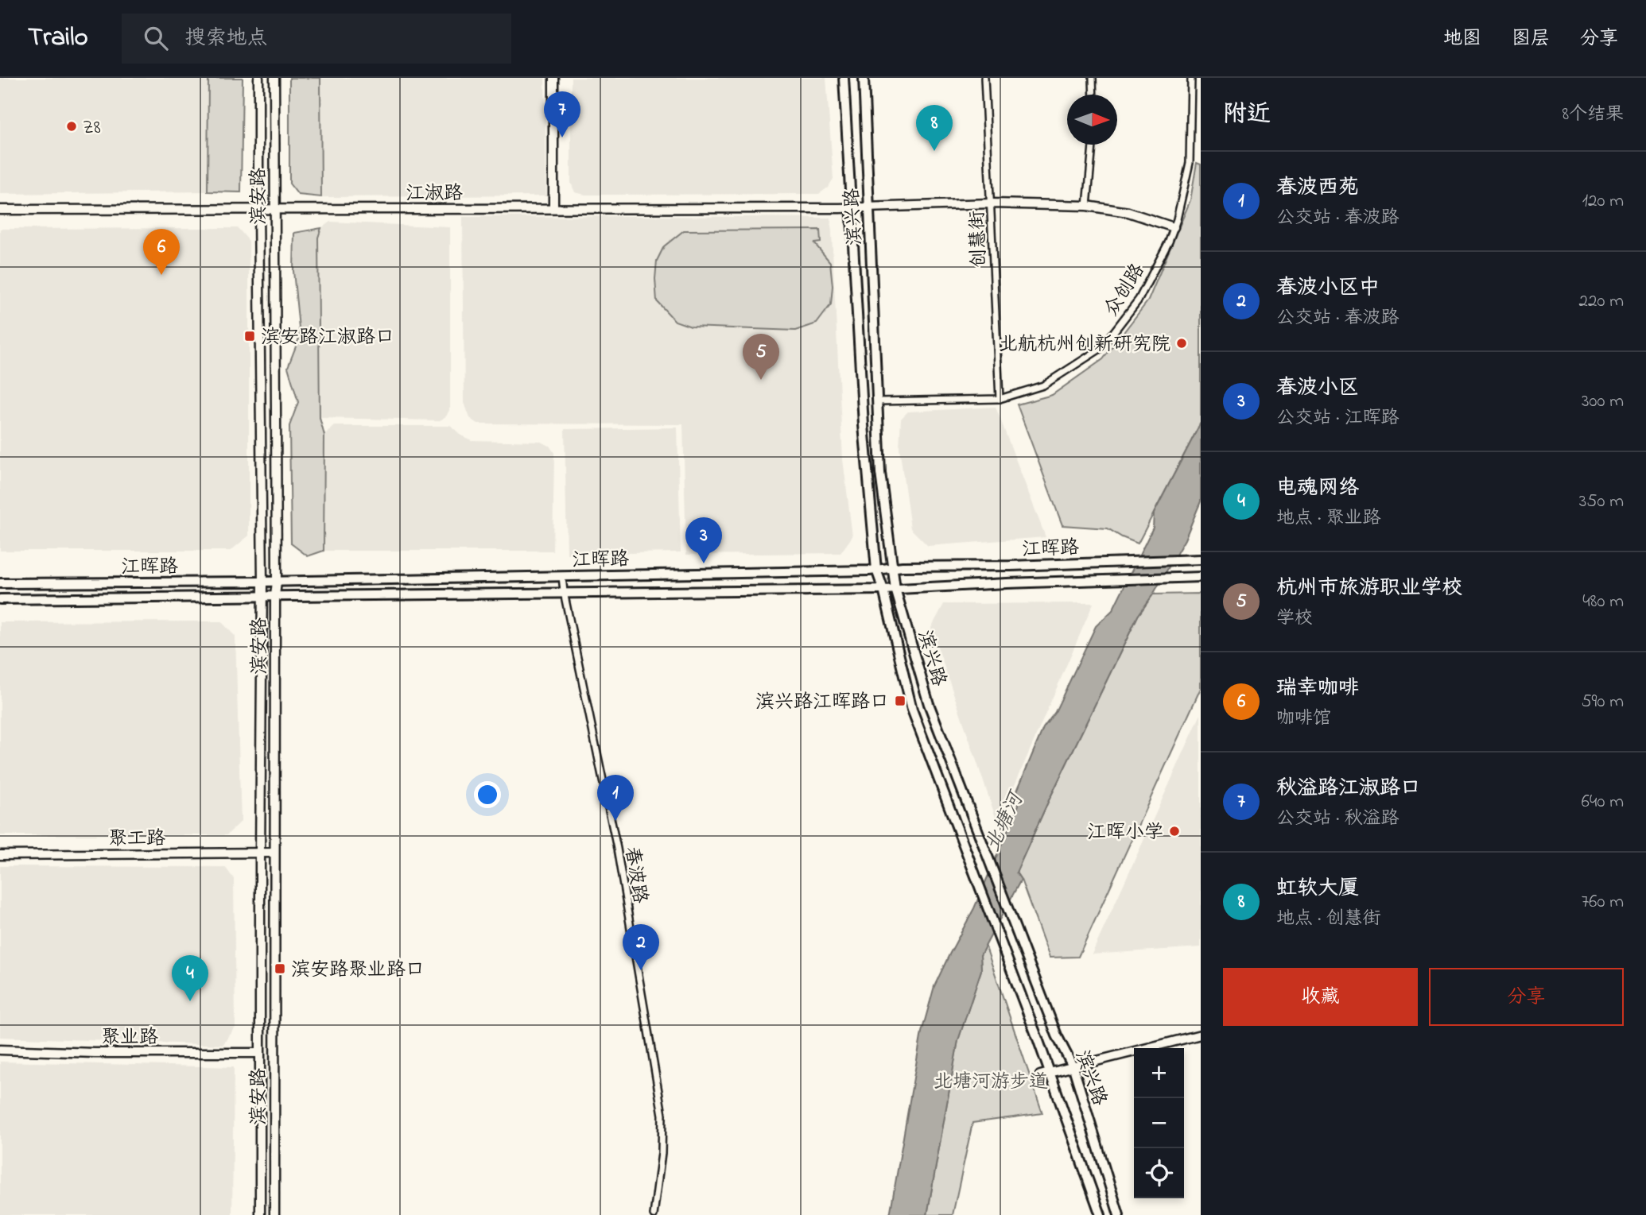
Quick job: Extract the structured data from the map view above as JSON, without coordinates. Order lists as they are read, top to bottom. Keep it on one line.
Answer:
{"streets":{"main road":["江淑路","滨安路","滨兴路","江晖路","聚工路","聚业路"],"street":["创慧街","众创路","春波路"]},"crossings":[["江淑路","滨安路"],["江淑路","滨兴路"],["江淑路","创慧街"],["江淑路","众创路"],["滨安路","江晖路"],["滨安路","聚工路"],["滨安路","聚业路"],["滨兴路","众创路"],["滨兴路","江晖路"],["创慧街","众创路"],["江晖路","春波路"]],"water":["北塘河"],"parks":["北塘河游步道"],"places":{"other":["Z8","北航杭州创新研究院","江晖小学"],"transit":["滨安路江淑路口","滨兴路江晖路口","滨安路聚业路口"]},"north":"right","page":{"header":"Trailo","search":"搜索地点","nav":["地图","图层","分享"],"heading":["附近","8个结果"],"pins":["7","8","6","5","3","1","2","4"],"list":[{"mark":"1","name":"春波西苑","note":"公交站 · 春波路","value":"120 m"},{"mark":"2","name":"春波小区中","note":"公交站 · 春波路","value":"220 m"},{"mark":"3","name":"春波小区","note":"公交站 · 江晖路","value":"300 m"},{"mark":"4","name":"电魂网络","note":"地点 · 聚业路","value":"350 m"},{"mark":"5","name":"杭州市旅游职业学校","note":"学校","value":"480 m"},{"mark":"6","name":"瑞幸咖啡","note":"咖啡馆","value":"590 m"},{"mark":"7","name":"秋溢路江淑路口","note":"公交站 · 秋溢路","value":"640 m"},{"mark":"8","name":"虹软大厦","note":"地点 · 创慧街","value":"760 m"}],"buttons":["收藏","分享"],"map_buttons":["+","−"]}}
